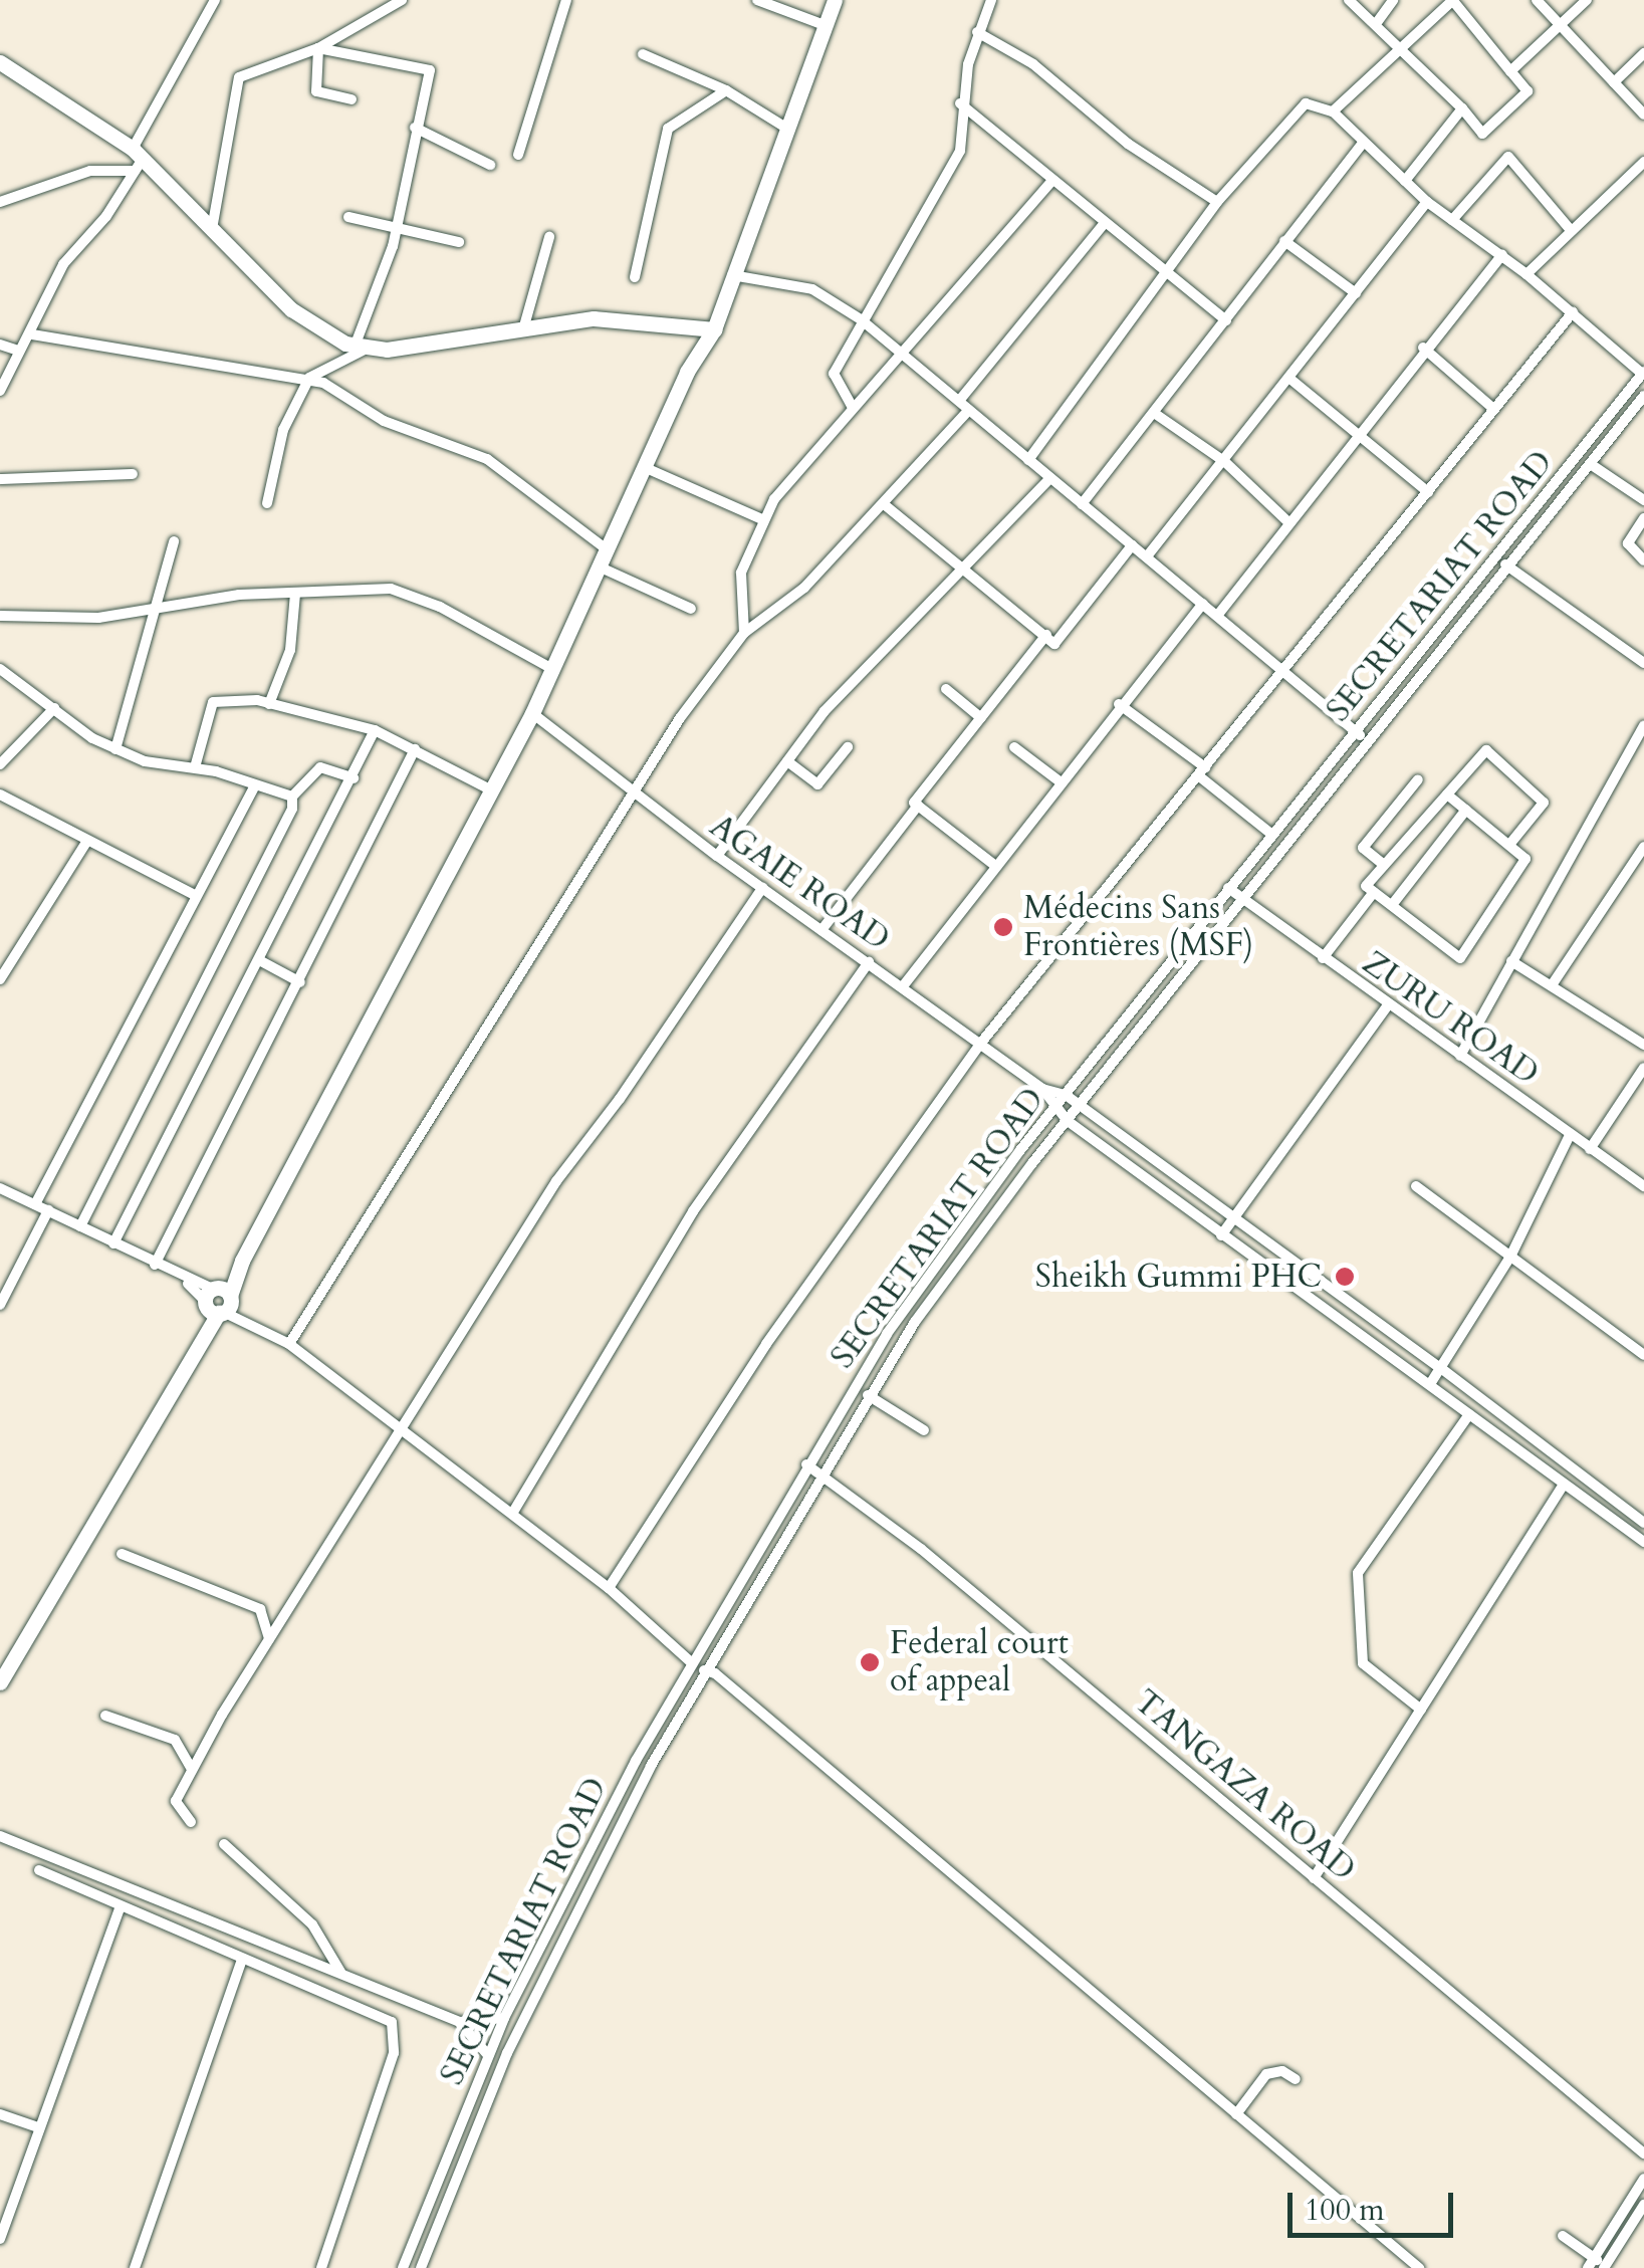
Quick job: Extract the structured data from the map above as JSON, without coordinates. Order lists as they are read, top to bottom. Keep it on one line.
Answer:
{"streets":{"street":["SECRETARIAT ROAD","AGAIE ROAD","ZURU ROAD","TANGAZA ROAD"]},"crossings":[["SECRETARIAT ROAD","ZURU ROAD"],["SECRETARIAT ROAD","TANGAZA ROAD"]],"places":["Médecins Sans Frontières (MSF)","Sheikh Gummi PHC","Federal court of appeal"],"scale_bar":"100 m"}
